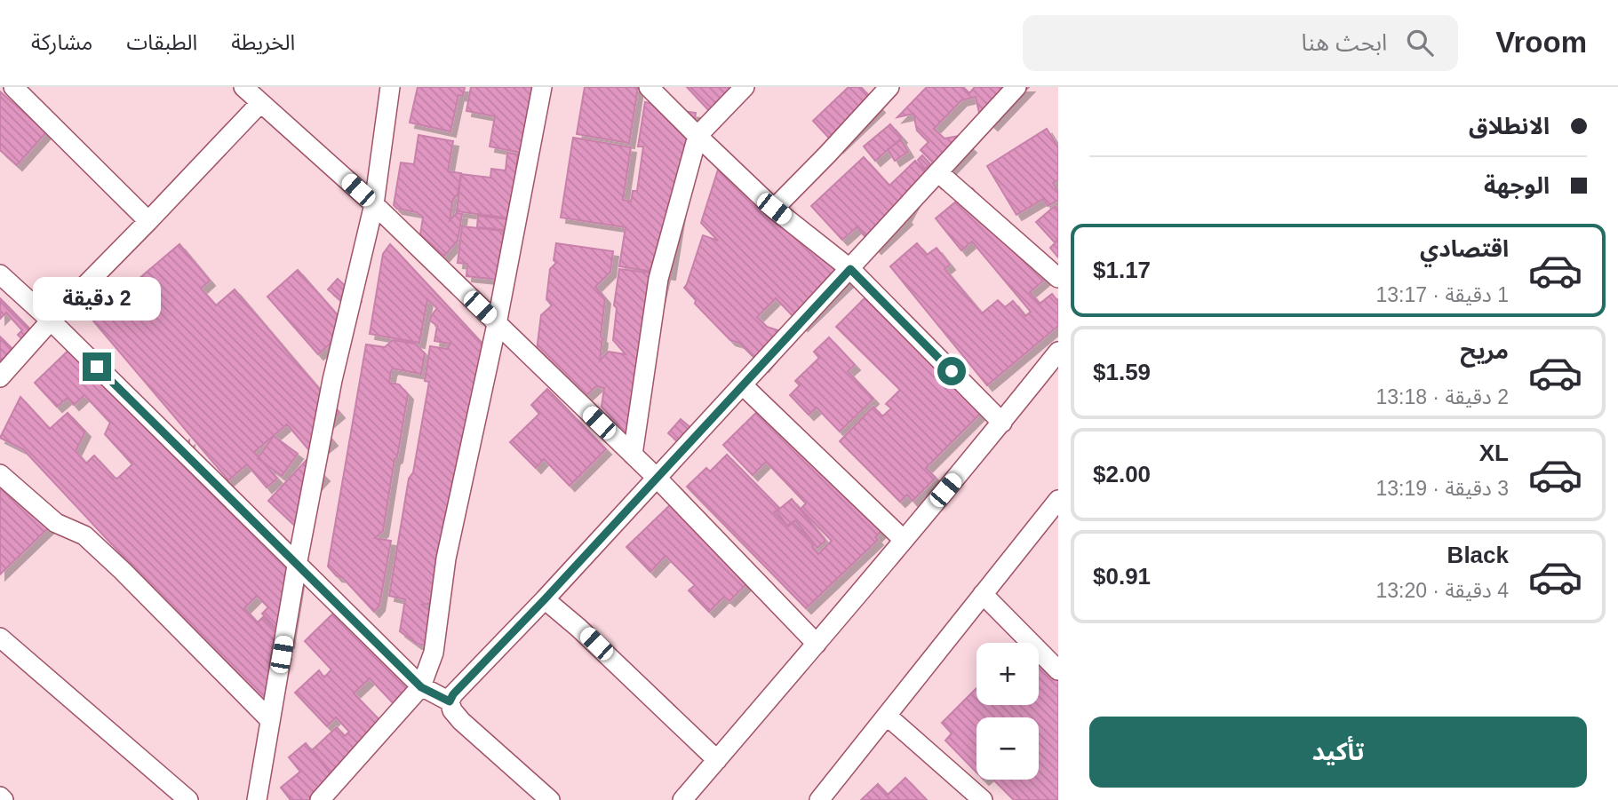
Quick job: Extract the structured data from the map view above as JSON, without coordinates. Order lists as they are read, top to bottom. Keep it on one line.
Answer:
{"page":{"header":"Vroom","search":"ابحث هنا","nav":["الخريطة","الطبقات","مشاركة"],"banner":["الانطلاق","الوجهة"],"list":[{"name":"اقتصادي","note":"1 دقيقة · 13:17","value":"$1.17"},{"name":"مريح","note":"2 دقيقة · 13:18","value":"$1.59"},{"name":"XL","note":"3 دقيقة · 13:19","value":"$2.00"},{"name":"Black","note":"4 دقيقة · 13:20","value":"$0.91"}],"bubble":"2 دقيقة","map_buttons":["+","−"],"buttons":"تأكيد"}}
